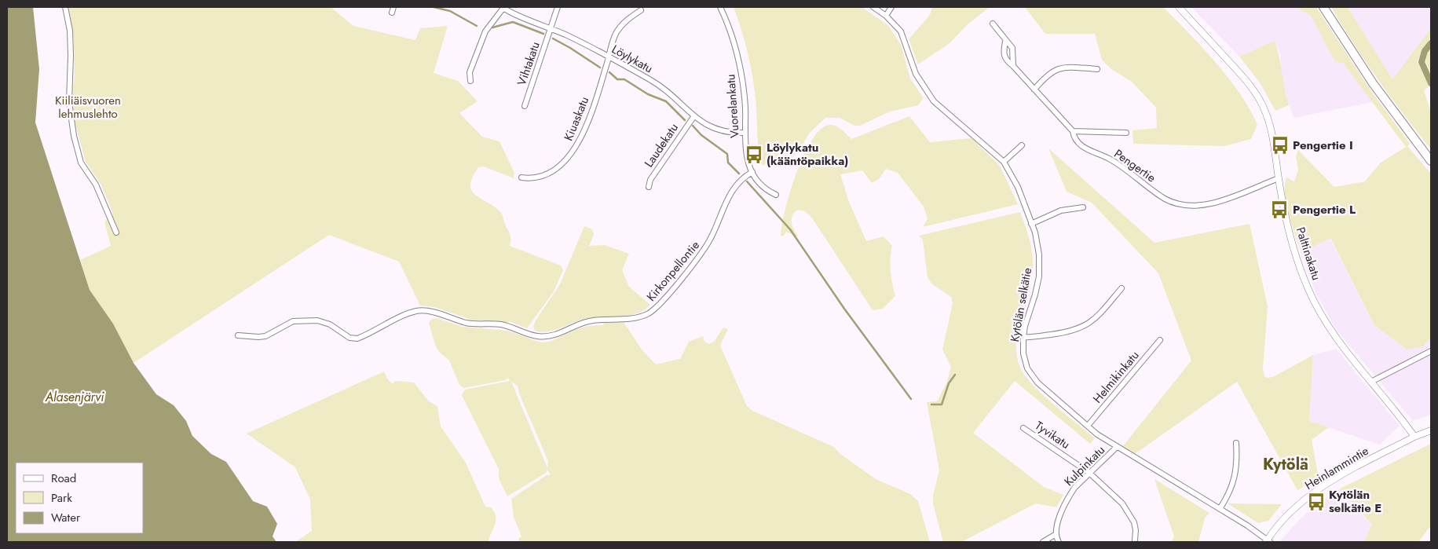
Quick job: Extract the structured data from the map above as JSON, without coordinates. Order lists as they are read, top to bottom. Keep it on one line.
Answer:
{"streets":{"street":["Löylykatu","Vihtakatu","Vuorelankatu","Kiuaskatu","Laudekatu","Pengertie","Palttinakatu","Kirkonpellontie","Kytölän selkätie","Helmikinkatu","Tyvikatu","Kulpinkatu","Heinlammintie"]},"crossings":[["Löylykatu","Vihtakatu"],["Löylykatu","Vuorelankatu"],["Löylykatu","Kiuaskatu"],["Löylykatu","Laudekatu"],["Vuorelankatu","Kirkonpellontie"],["Pengertie","Palttinakatu"],["Palttinakatu","Heinlammintie"],["Kytölän selkätie","Helmikinkatu"],["Kytölän selkätie","Kulpinkatu"],["Kytölän selkätie","Heinlammintie"],["Tyvikatu","Kulpinkatu"]],"districts":["Kytölä"],"water":["Alasenjärvi"],"parks":["Kiiliäisvuoren lehmuslehto"],"places":{"bus stop":["Pengertie I","Löylykatu (kääntöpaikka)","Pengertie L","Kytölän selkätie E"]},"legend":["Road","Park","Water"]}
